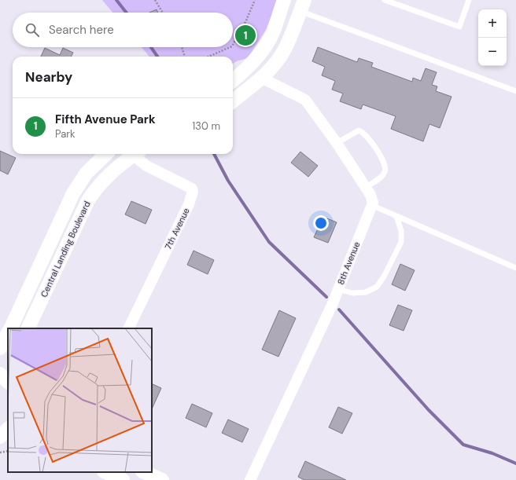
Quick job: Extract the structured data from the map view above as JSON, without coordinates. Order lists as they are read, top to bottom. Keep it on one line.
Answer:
{"streets":{"street":["7th Avenue","Central Landing Boulevard","8th Avenue"]},"page":{"map_buttons":["+","−"],"search":"Search here","pins":"1","heading":"Nearby","list":[{"mark":"1","name":"Fifth Avenue Park","note":"Park","value":"130 m"}]}}
